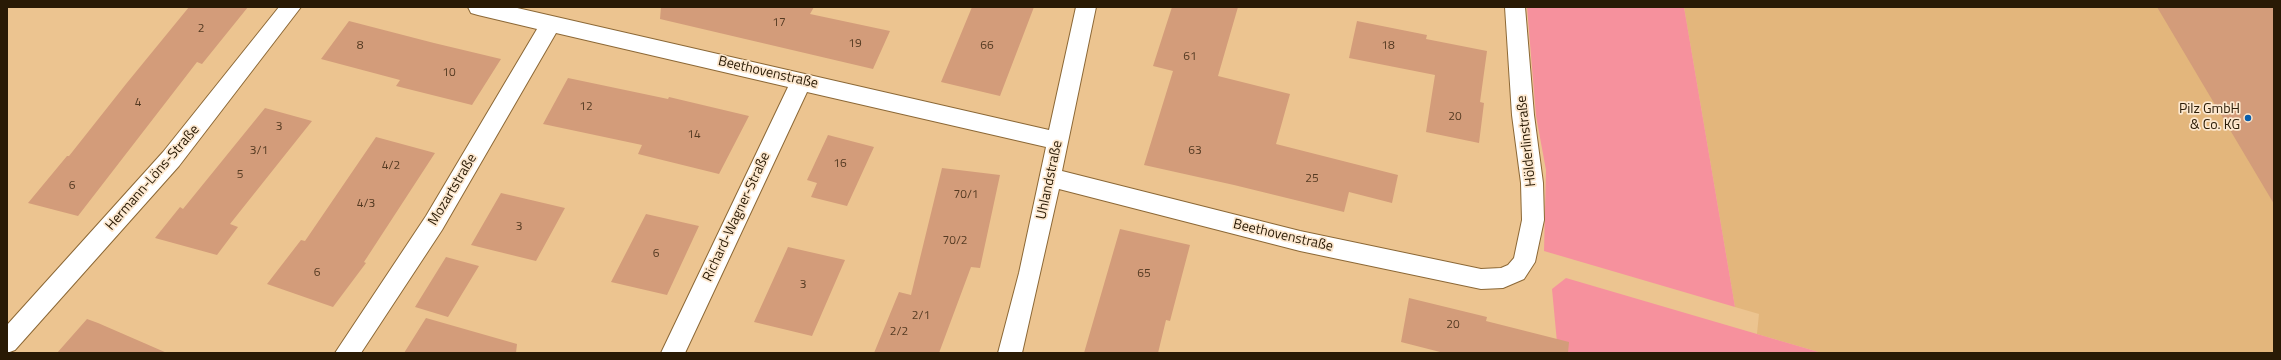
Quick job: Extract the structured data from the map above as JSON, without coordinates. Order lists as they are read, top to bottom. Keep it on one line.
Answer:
{"streets":{"street":["Beethovenstraße","Hölderlinstraße","Hermann-Löns-Straße","Uhlandstraße","Mozartstraße","Richard-Wagner-Straße"]},"crossings":[["Beethovenstraße","Hölderlinstraße"],["Beethovenstraße","Uhlandstraße"],["Beethovenstraße","Mozartstraße"],["Beethovenstraße","Richard-Wagner-Straße"]],"places":["Pilz GmbH & Co. KG"],"house_numbers":["17","2","19","8","66","18","61","10","4","12","20","3","14","3/1","63","16","4/2","5","25","6","70/1","4/3","3","70/2","6","6","65","3","2/1","20","2/2"]}
